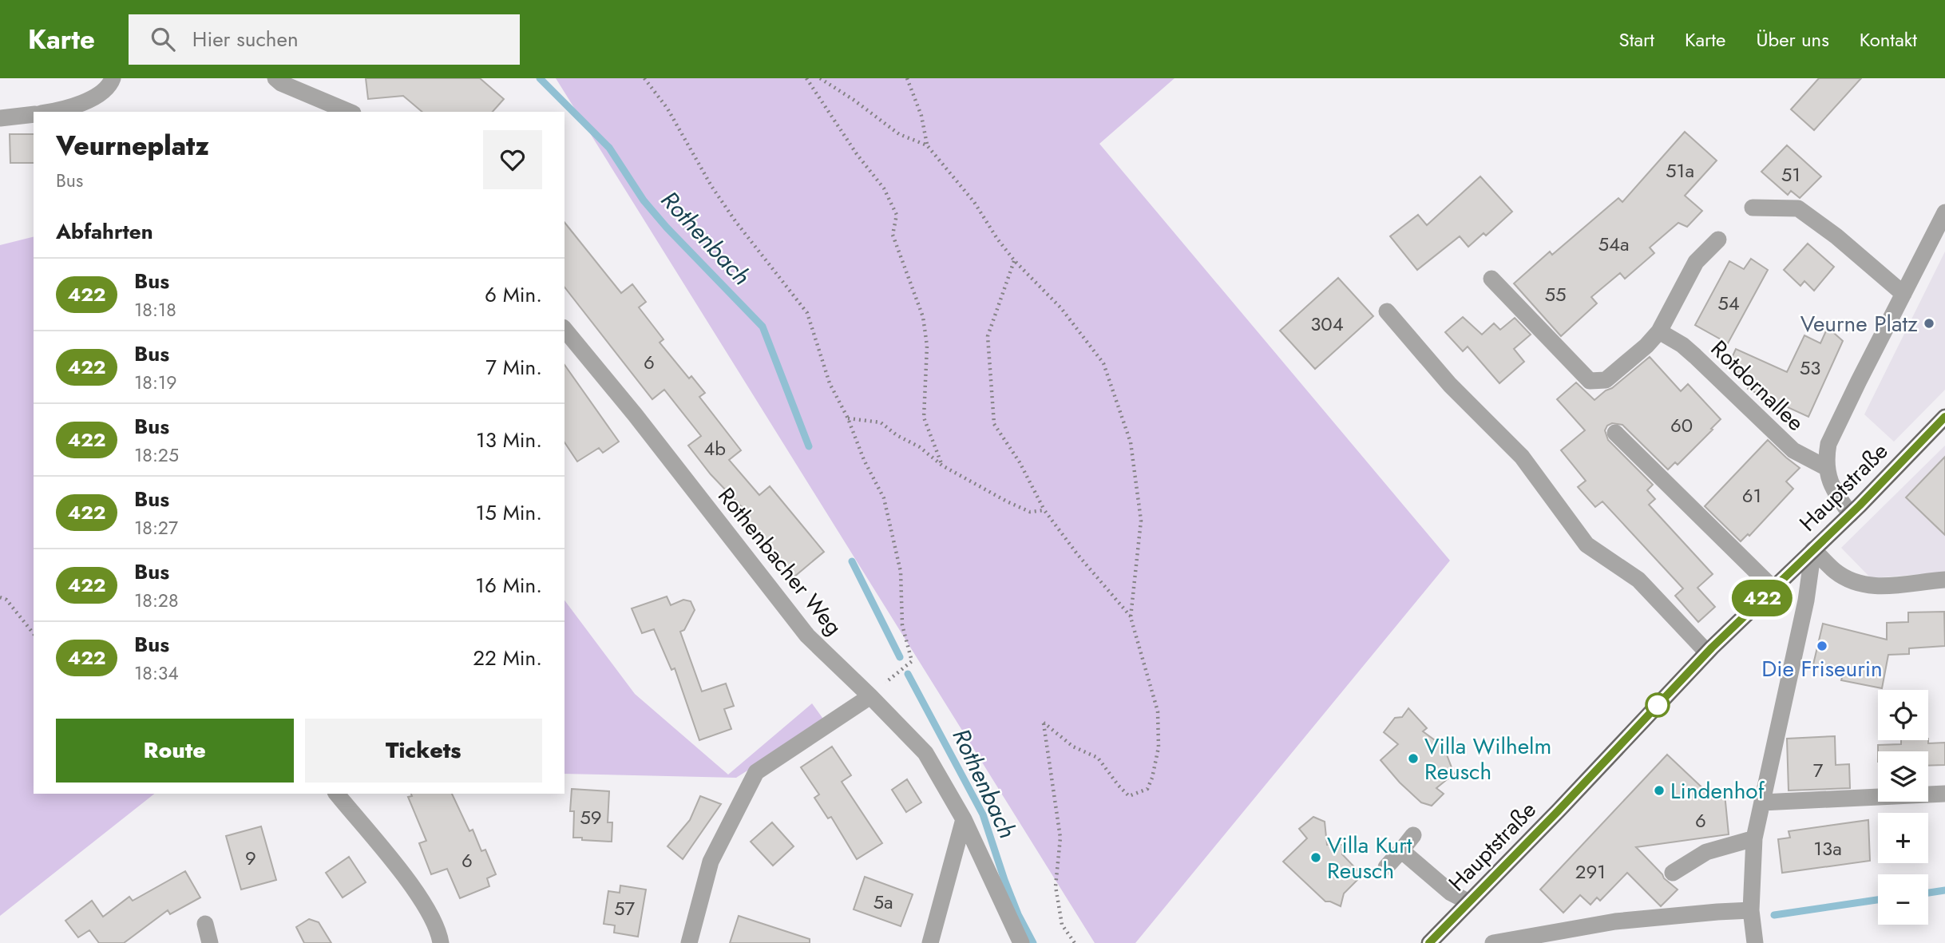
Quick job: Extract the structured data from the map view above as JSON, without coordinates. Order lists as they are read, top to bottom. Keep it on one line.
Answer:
{"streets":{"main road":["Hauptstraße"],"street":["Rotdornallee","Rothenbacher Weg"]},"crossings":[["Rotdornallee","Hauptstraße"]],"water":["Rothenbach"],"places":["Veurne Platz","Die Friseurin","Villa Wilhelm Reusch","Lindenhof","Villa Kurt Reusch"],"lines":["bus line 422"],"house_numbers":["51a","51","54a","55","54","304","6","53","60","4b","61","7","59","6","13a","9","6","291","5a","57"],"page":{"header":"Karte","search":"Hier suchen","nav":["Start","Karte","Über uns","Kontakt"],"on_map":"422","heading":[["Veurneplatz","Bus"],"Abfahrten"],"list":[{"mark":"422","name":"Bus","note":"18:18","value":"6 Min."},{"mark":"422","name":"Bus","note":"18:19","value":"7 Min."},{"mark":"422","name":"Bus","note":"18:25","value":"13 Min."},{"mark":"422","name":"Bus","note":"18:27","value":"15 Min."},{"mark":"422","name":"Bus","note":"18:28","value":"16 Min."},{"mark":"422","name":"Bus","note":"18:34","value":"22 Min."}],"map_buttons":["+","−"],"buttons":["Route","Tickets"]}}
